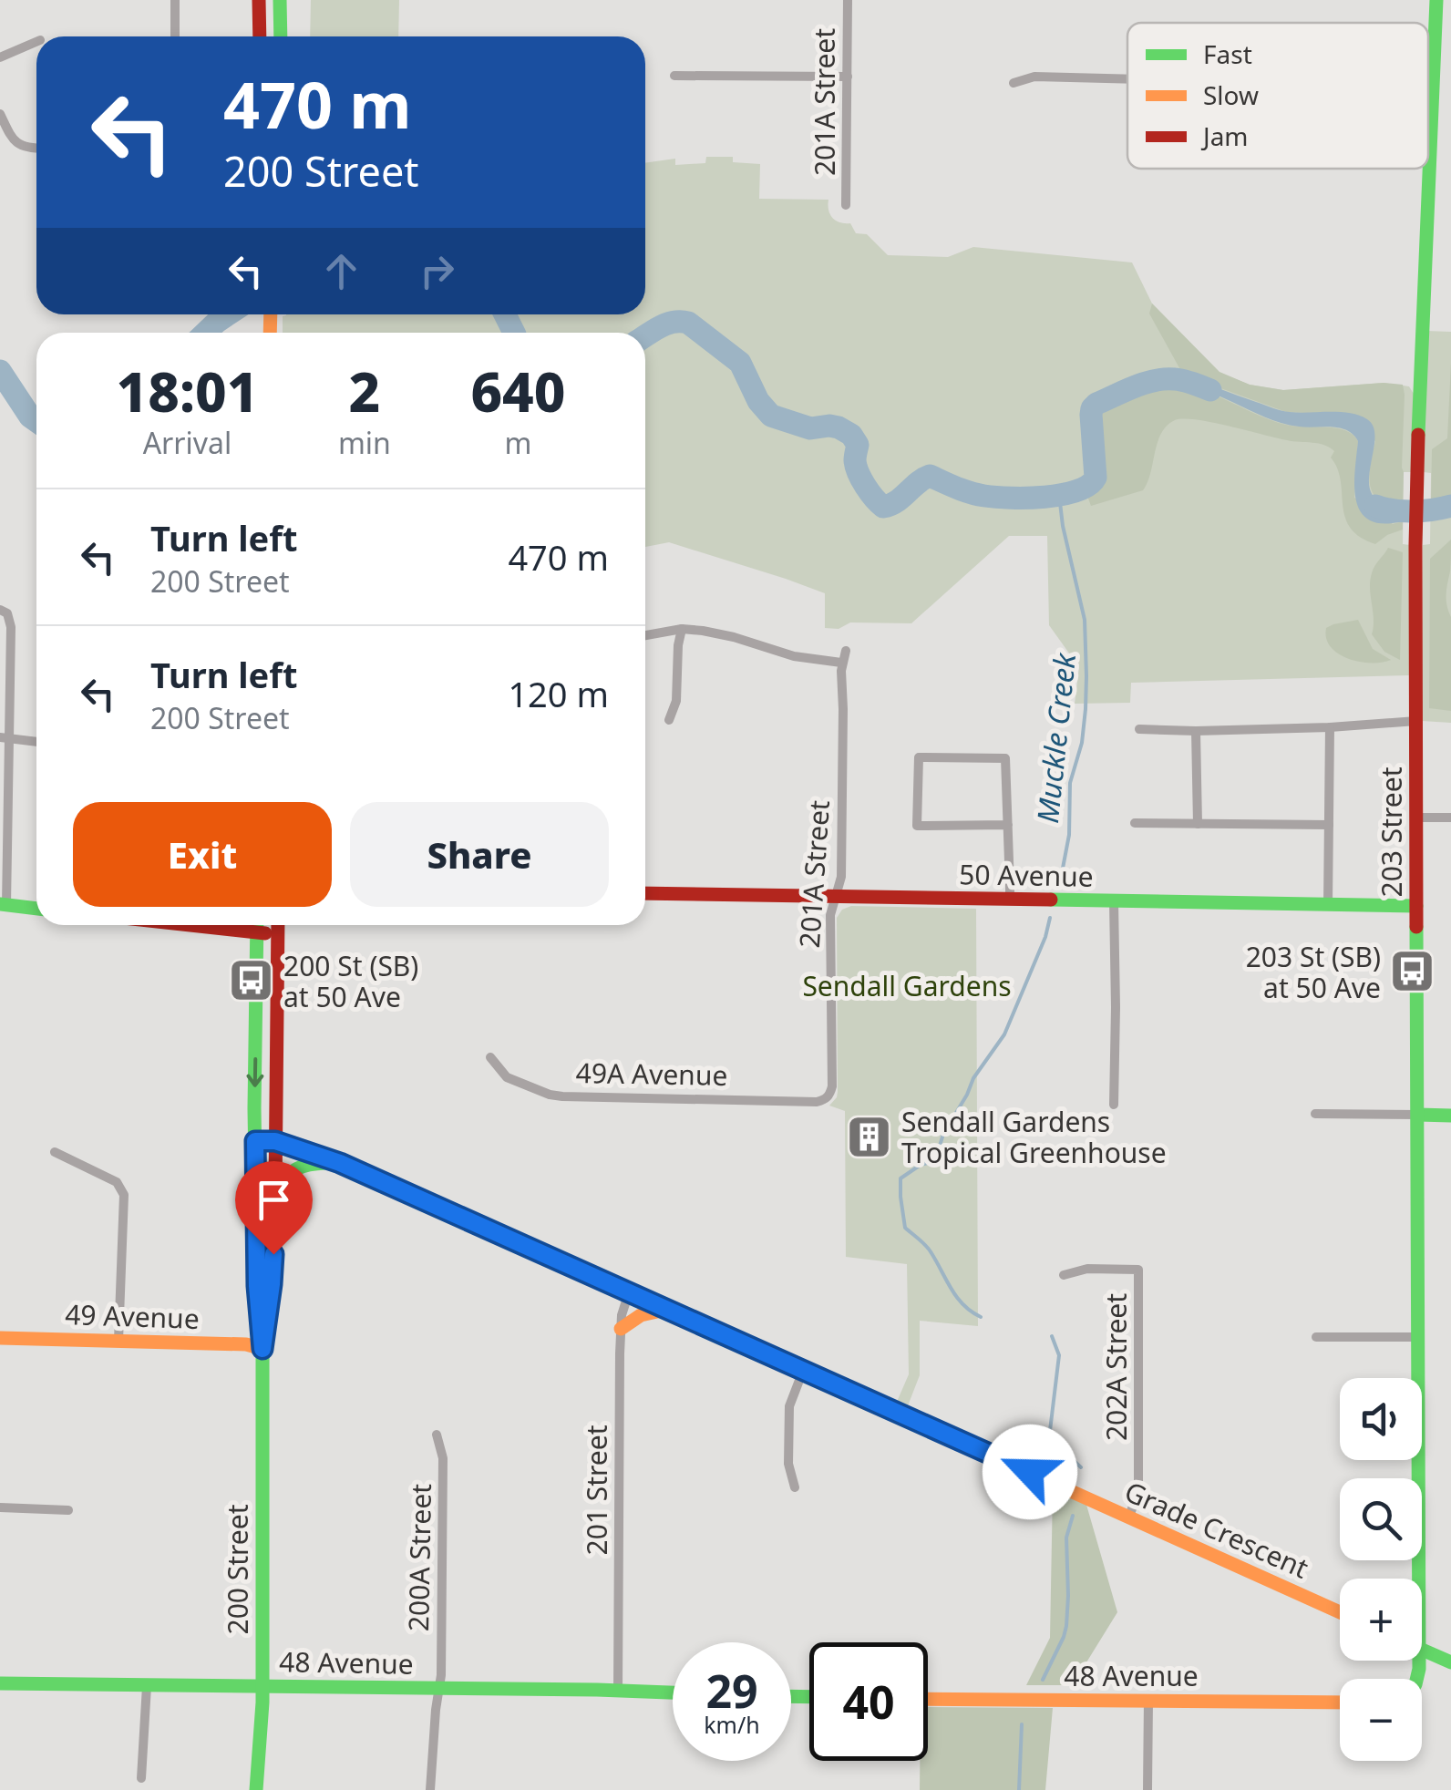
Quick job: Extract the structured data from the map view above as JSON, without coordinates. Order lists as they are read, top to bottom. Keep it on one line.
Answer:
{"streets":{"street":["201A Street","203 Street","50 Avenue","49A Avenue","49 Avenue","202A Street","201 Street","Grade Crescent","200A Street","200 Street","48 Avenue"]},"crossings":[["201A Street","50 Avenue"],["201A Street","49A Avenue"],["203 Street","50 Avenue"],["49 Avenue","200 Street"],["202A Street","Grade Crescent"],["201 Street","Grade Crescent"],["201 Street","48 Avenue"],["Grade Crescent","200 Street"],["200A Street","48 Avenue"],["200 Street","48 Avenue"]],"water":["Muckle Creek"],"parks":["Sendall Gardens"],"places":{"bus stop":["203 St (SB) at 50 Ave","200 St (SB) at 50 Ave"],"building":["Sendall Gardens Tropical Greenhouse"]},"legend":["Fast","Slow","Jam"],"page":{"turn":["470 m","200 Street"],"eta":["18:01","Arrival","2","min","640","m"],"list":[{"name":"Turn left","note":"200 Street","value":"470 m"},{"name":"Turn left","note":"200 Street","value":"120 m"}],"buttons":["Exit","Share"],"map_buttons":["+","−"],"speed":"29 km/h","limit":"40"}}
